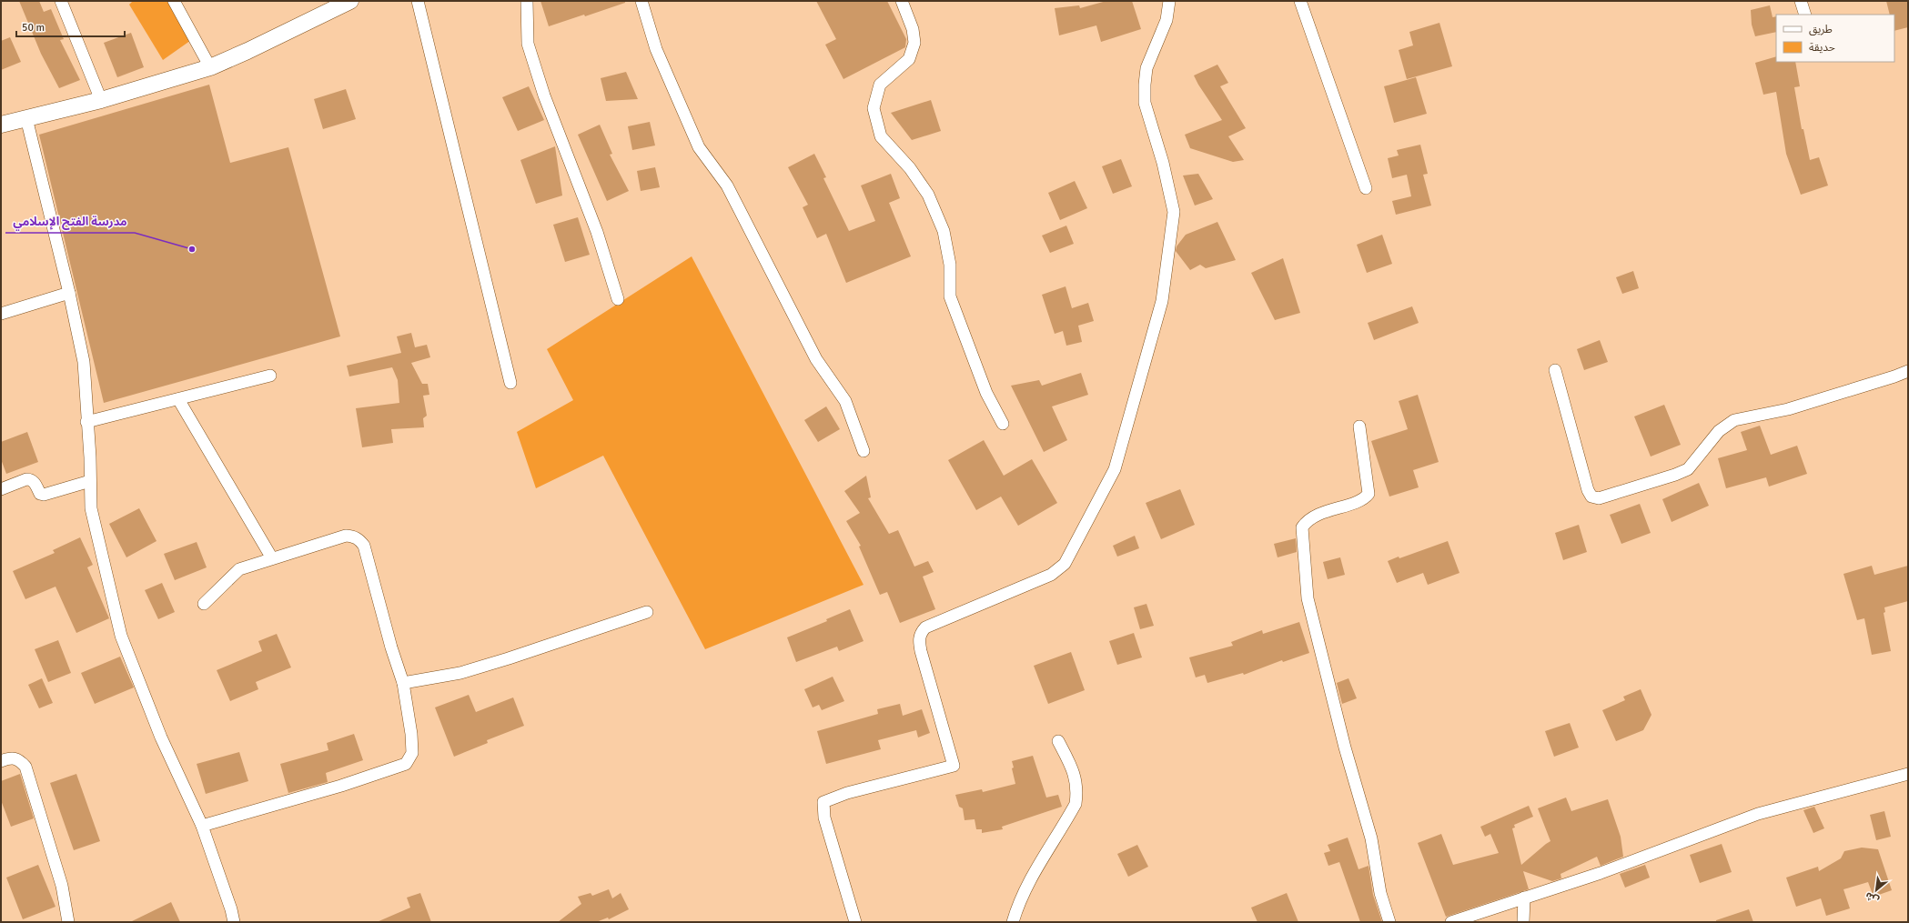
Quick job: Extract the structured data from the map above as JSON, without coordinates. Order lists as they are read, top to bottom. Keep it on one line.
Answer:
{"places":["مدرسة الفتح الإسلامي"],"legend":["طريق","حديقة"],"scale_bar":"50 m","north":"bottom left"}
